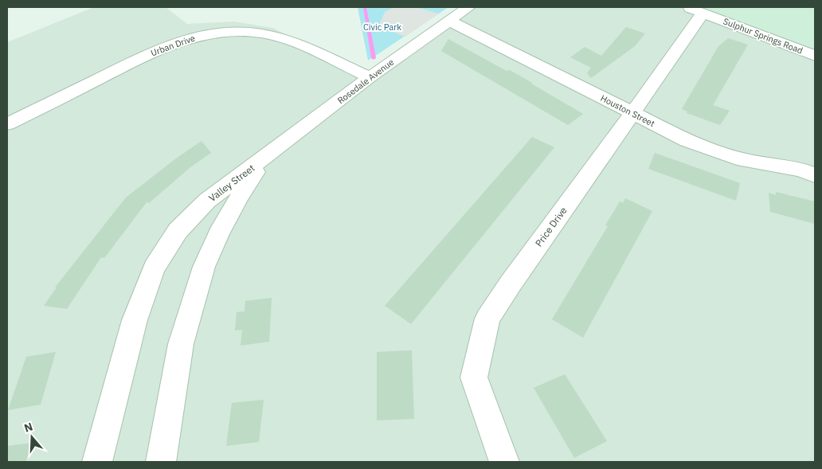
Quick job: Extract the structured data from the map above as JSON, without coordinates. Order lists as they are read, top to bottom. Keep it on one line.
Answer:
{"streets":{"street":["Sulphur Springs Road","Urban Drive","Rosedale Avenue","Houston Street","Valley Street","Price Drive"]},"crossings":[["Sulphur Springs Road","Price Drive"],["Urban Drive","Rosedale Avenue"],["Rosedale Avenue","Houston Street"],["Rosedale Avenue","Valley Street"],["Houston Street","Price Drive"]],"parks":["Civic Park"],"north":"top"}
